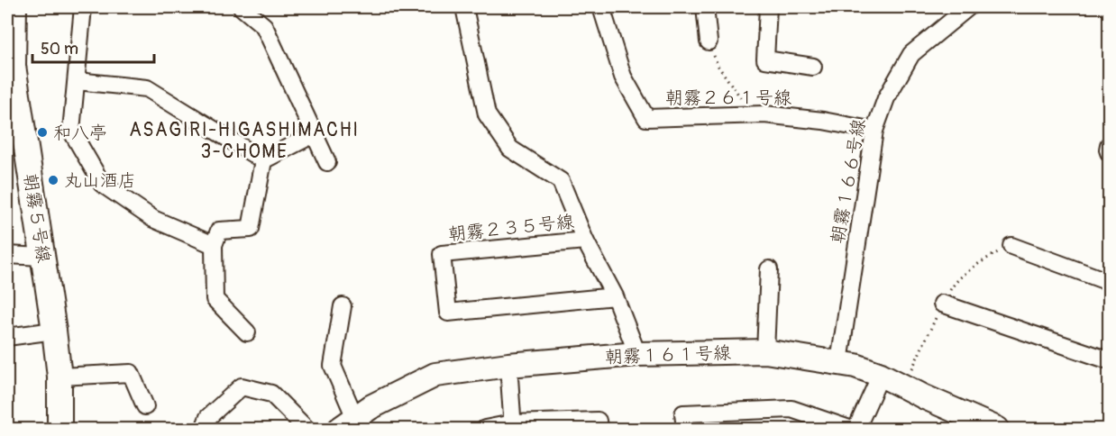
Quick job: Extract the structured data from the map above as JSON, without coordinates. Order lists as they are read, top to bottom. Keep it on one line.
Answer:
{"streets":{"street":["朝霧２６１号線","朝霧１６６号線","朝霧５号線","朝霧２３５号線","朝霧１６１号線"]},"crossings":[["朝霧２６１号線","朝霧１６６号線"],["朝霧１６６号線","朝霧１６１号線"],["朝霧２３５号線","朝霧１６１号線"]],"districts":["ASAGIRI-HIGASHIMACHI 3-CHOME"],"places":["和八亭","丸山酒店"],"scale_bar":"50 m"}
